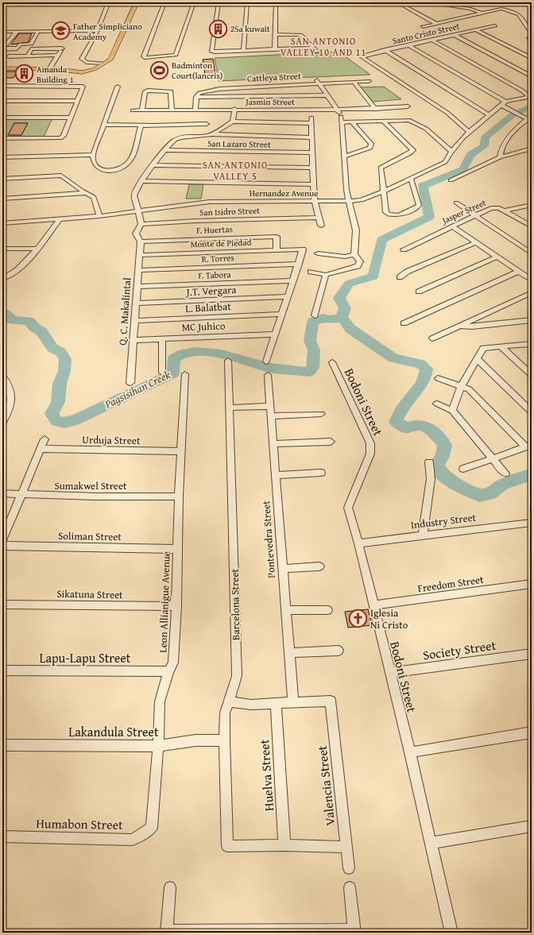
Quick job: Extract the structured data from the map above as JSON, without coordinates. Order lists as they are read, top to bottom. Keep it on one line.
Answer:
{"streets":{"street":["Santo Cristo Street","Cattleya Street","Jasmin Street","San Lazaro Street","Hernandez Avenue","San Isidro Street","Jasper Street","F. Huertas","Monte de Piedad","R. Torres","F. Tabora","J.T. Vergara","L. Balatbat","Q. C. Makalintal","MC Juhico","Bodoni Street","Urduja Street","Sumakwel Street","Industry Street","Soliman Street","Pontevedra Street","Freedom Street","Sikatuna Street","Leon Allianigue Avenue","Barcelona Street","Society Street","Lapu-Lapu Street","Lakandula Street","Huelva Street","Valencia Street","Humabon Street"]},"crossings":[["Santo Cristo Street","Hernandez Avenue"],["San Isidro Street","Q. C. Makalintal"],["F. Huertas","Monte de Piedad"],["F. Huertas","Q. C. Makalintal"],["Monte de Piedad","R. Torres"],["Monte de Piedad","Q. C. Makalintal"],["R. Torres","Q. C. Makalintal"],["F. Tabora","Q. C. Makalintal"],["J.T. Vergara","Q. C. Makalintal"],["L. Balatbat","Q. C. Makalintal"],["Q. C. Makalintal","MC Juhico"],["Bodoni Street","Industry Street"],["Bodoni Street","Freedom Street"],["Bodoni Street","Society Street"],["Urduja Street","Leon Allianigue Avenue"],["Sumakwel Street","Leon Allianigue Avenue"],["Soliman Street","Leon Allianigue Avenue"],["Pontevedra Street","Valencia Street"],["Sikatuna Street","Leon Allianigue Avenue"],["Leon Allianigue Avenue","Lapu-Lapu Street"],["Leon Allianigue Avenue","Lakandula Street"],["Leon Allianigue Avenue","Humabon Street"],["Barcelona Street","Lakandula Street"],["Barcelona Street","Huelva Street"]],"districts":["SAN ANTONIO VALLEY 10 AND 11","SAN ANTONIO VALLEY 5"],"water":["Pagsisihan Creek"],"places":{"building":["25a kuwait","Amanda Building 1"],"school or university":["Father Simpliciano Academy"],"sports":["Badminton Court(lancris)"],"church":["Iglesia Ni Cristo"]}}
